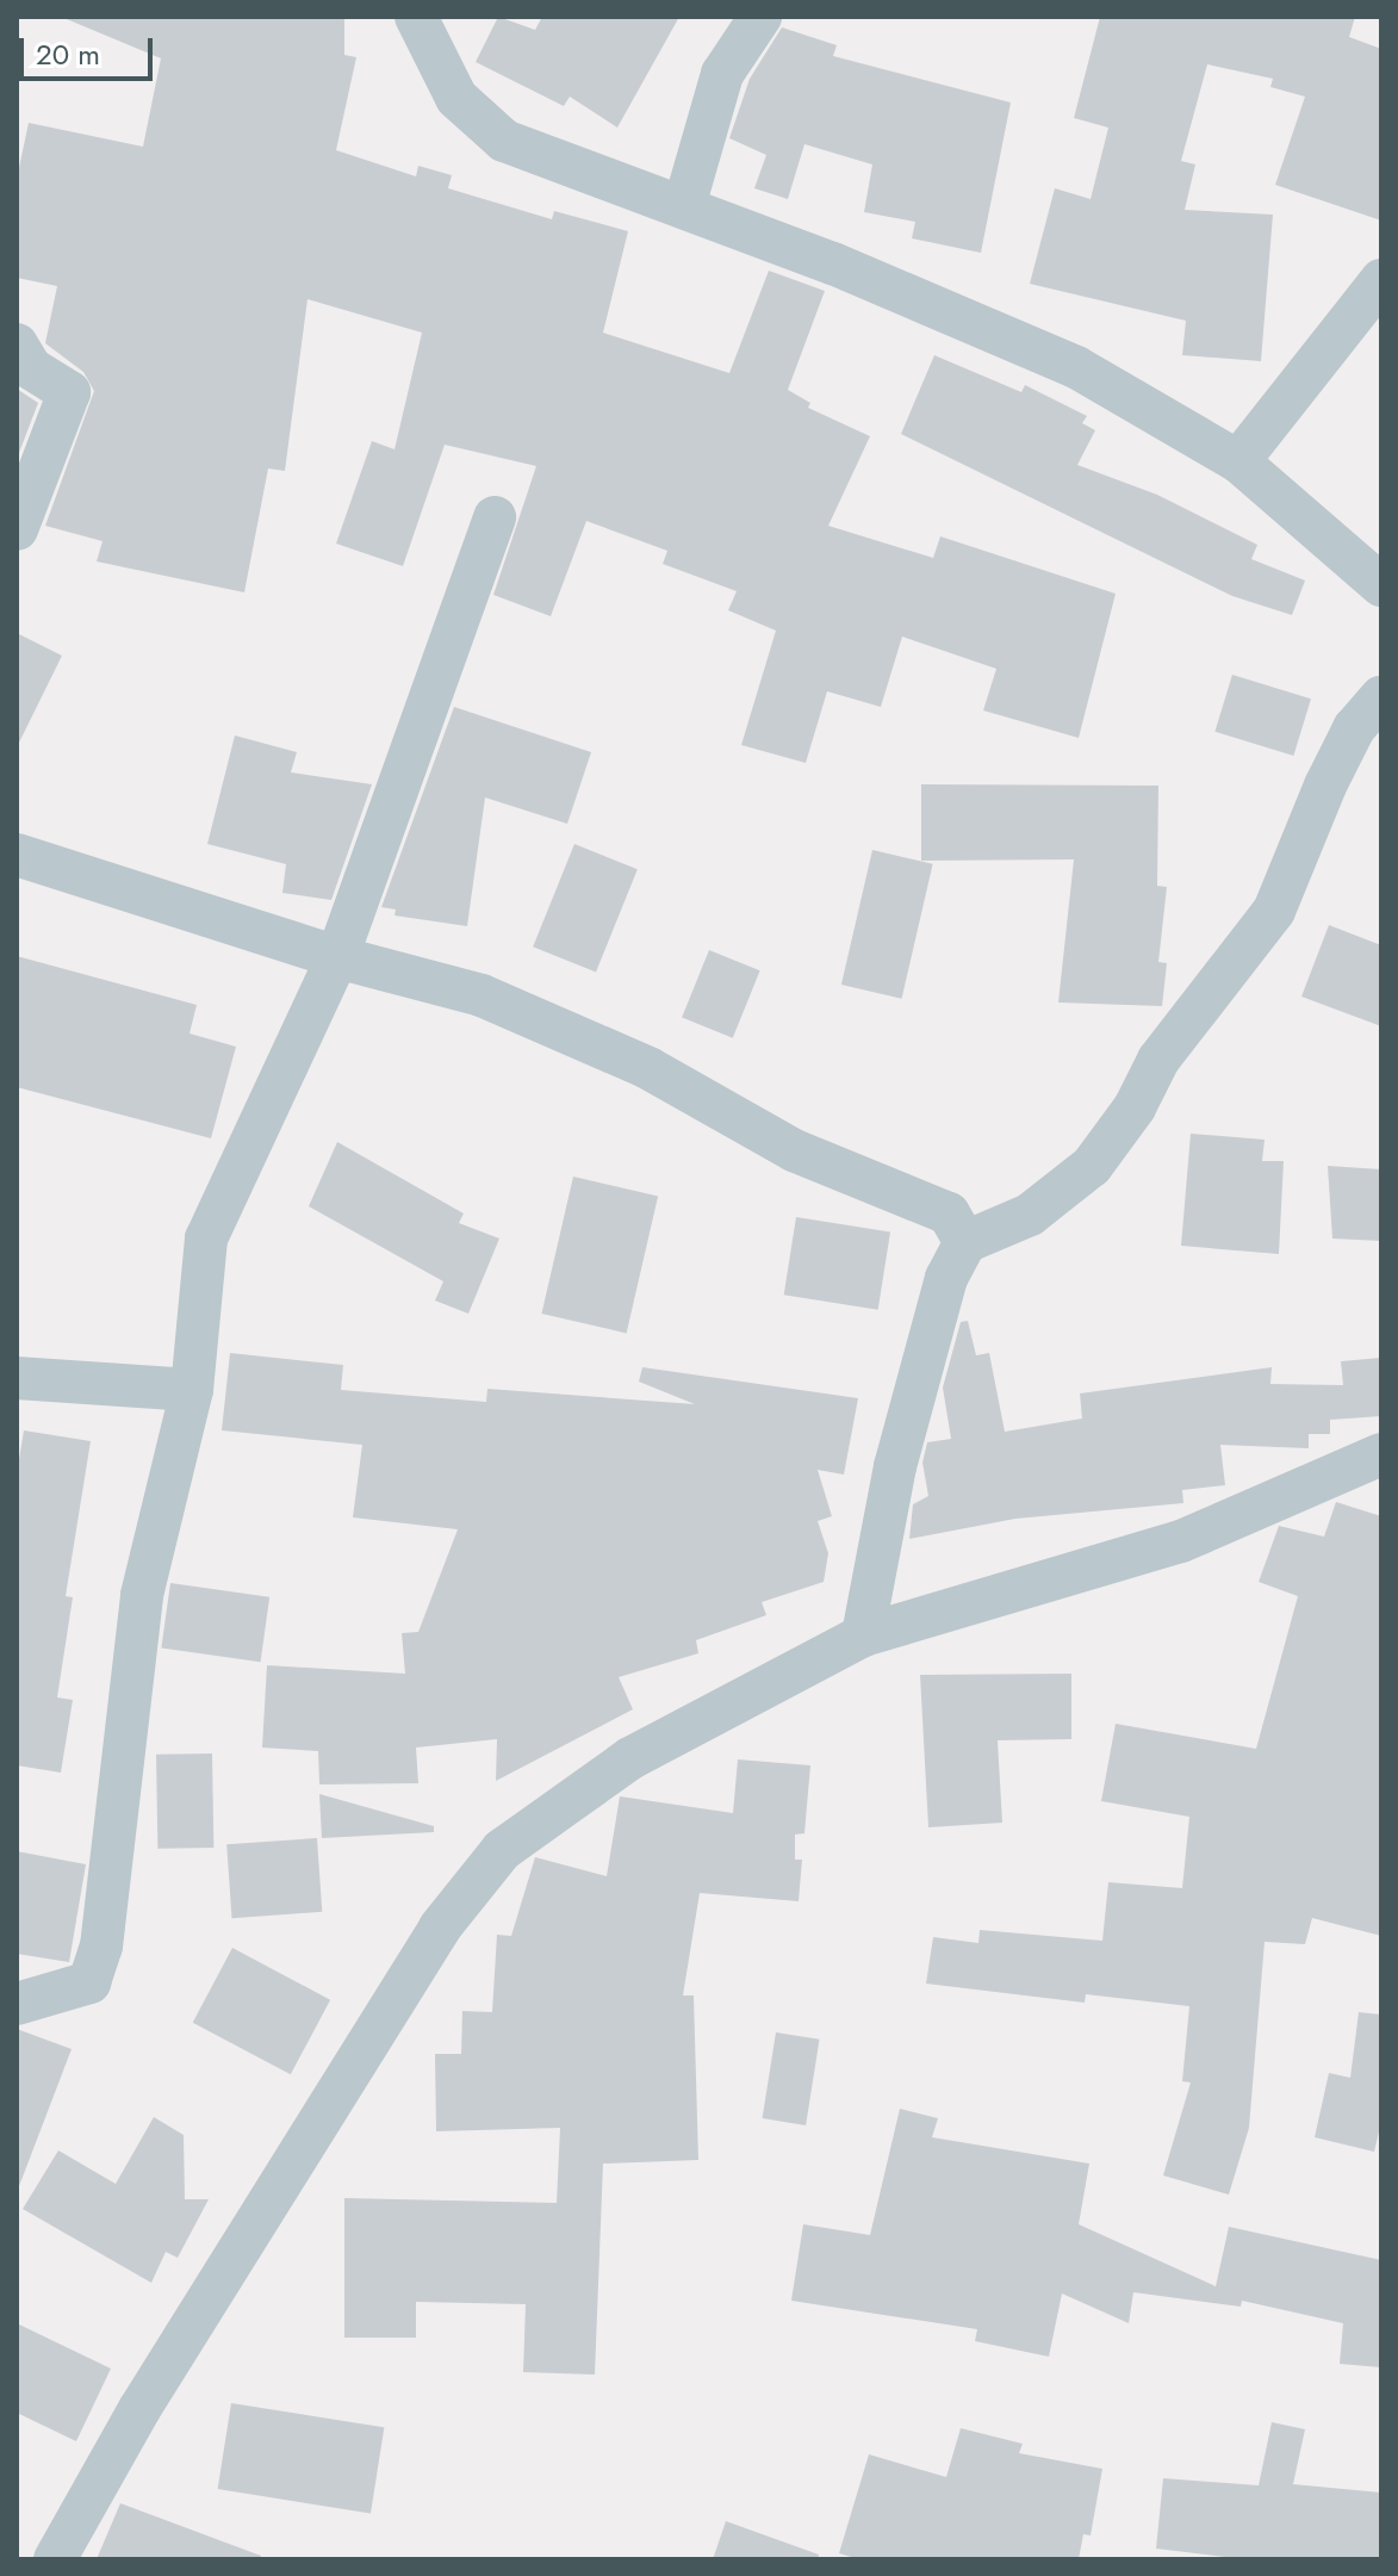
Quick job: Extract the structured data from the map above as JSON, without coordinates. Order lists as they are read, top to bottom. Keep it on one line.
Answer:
{"scale_bar":"20 m"}
